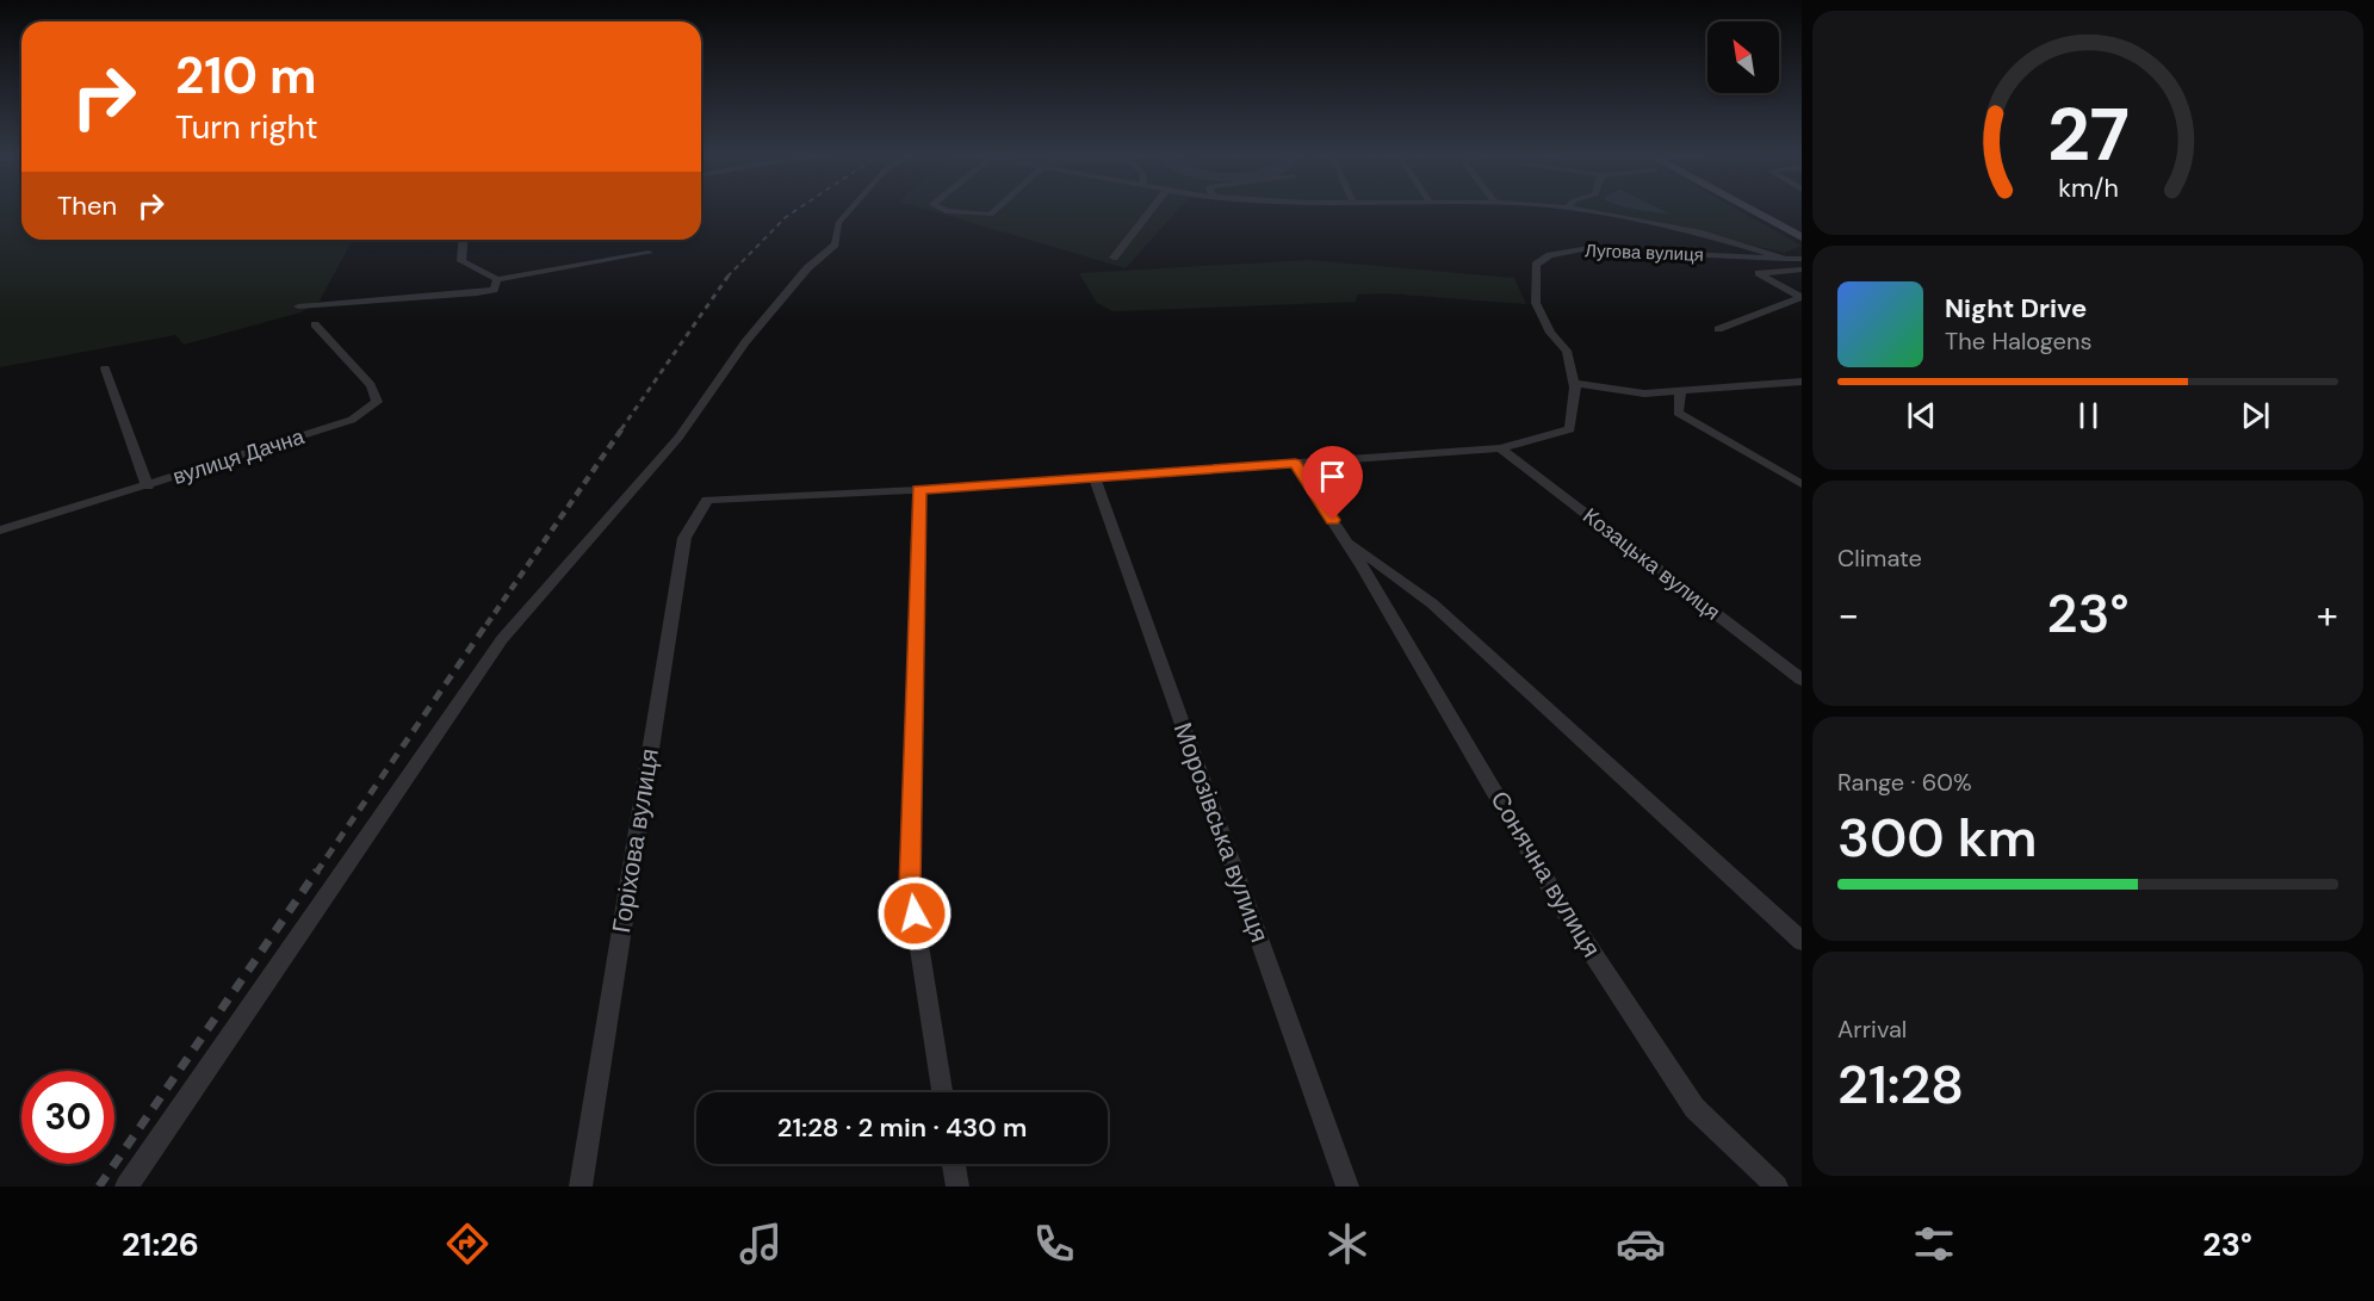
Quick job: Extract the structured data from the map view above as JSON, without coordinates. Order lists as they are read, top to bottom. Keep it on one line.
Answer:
{"streets":{"street":["Лугова вулиця","вулиця Дачна","Козацька вулиця","Морозівська вулиця","Горіхова вулиця","Сонячна вулиця"]},"north":"top left","page":{"turn":["210 m","Turn right"],"then":"Then","song":["Night Drive","The Halogens"],"tile":["Climate",["Range · 60%","300 km"],["Arrival","21:28"]],"heat":["−","23°","+"],"limit":"30","trip":"21:28 · 2 min · 430 m","tabs":["21:26","23°"],"gauge":["27","km/h"]}}
